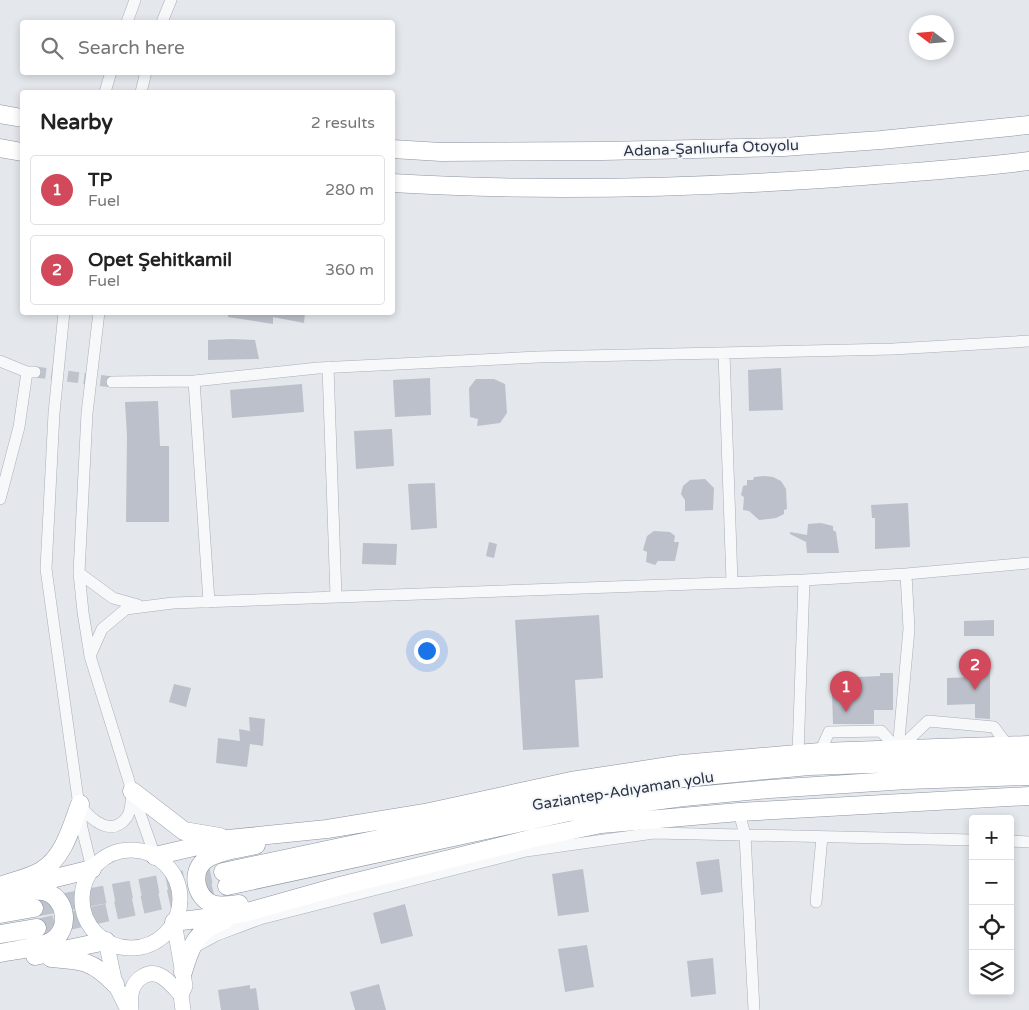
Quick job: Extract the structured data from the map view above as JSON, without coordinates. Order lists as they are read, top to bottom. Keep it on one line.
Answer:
{"streets":{"highway":["Adana-Şanlıurfa Otoyolu","Gaziantep-Adıyaman yolu"]},"north":"left","page":{"search":"Search here","heading":["Nearby","2 results"],"list":[{"mark":"1","name":"TP","note":"Fuel","value":"280 m"},{"mark":"2","name":"Opet Şehitkamil","note":"Fuel","value":"360 m"}],"pins":["2","1"],"map_buttons":["+","−"]}}
